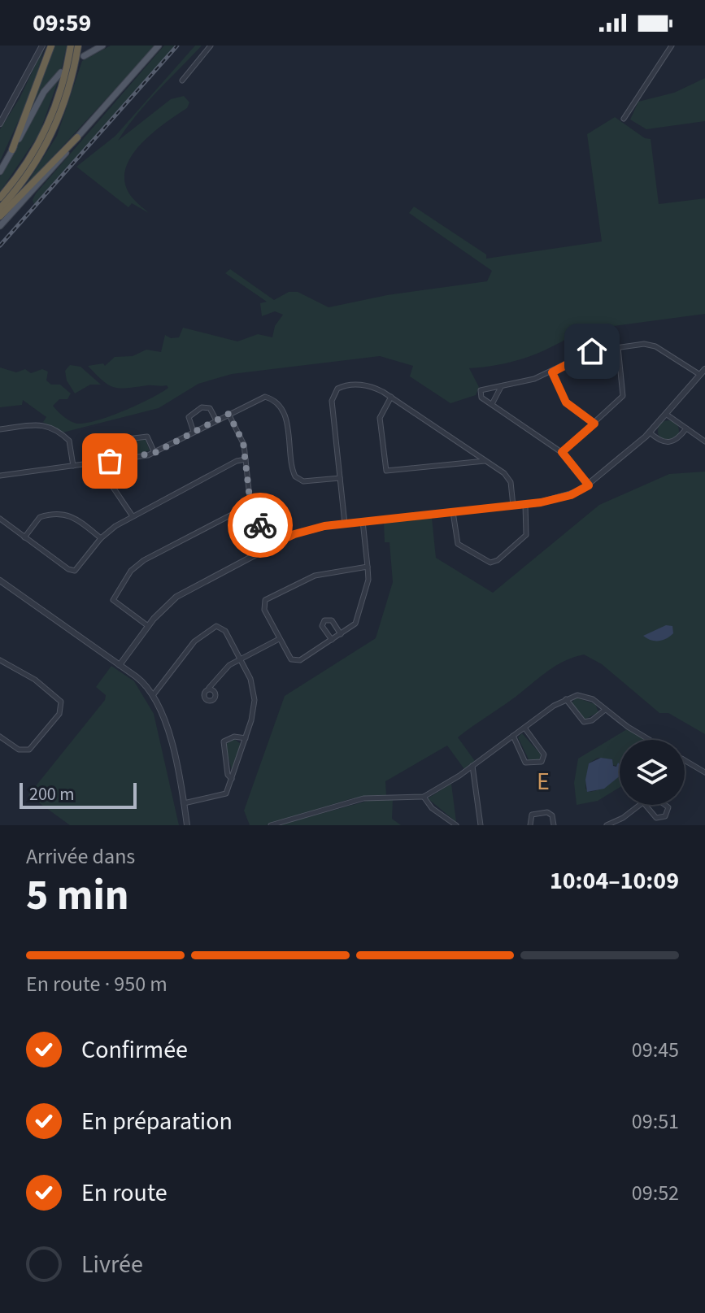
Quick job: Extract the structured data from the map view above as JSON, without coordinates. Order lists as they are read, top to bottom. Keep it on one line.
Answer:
{"districts":["E"],"scale_bar":"200 m","page":{"status":"09:59","scale":"200 m","heading":["5 min","Arrivée dans","10:04–10:09"],"bar":"En route · 950 m","list":[["Confirmée","09:45"],["En préparation","09:51"],["En route","09:52"],"Livrée"]}}
